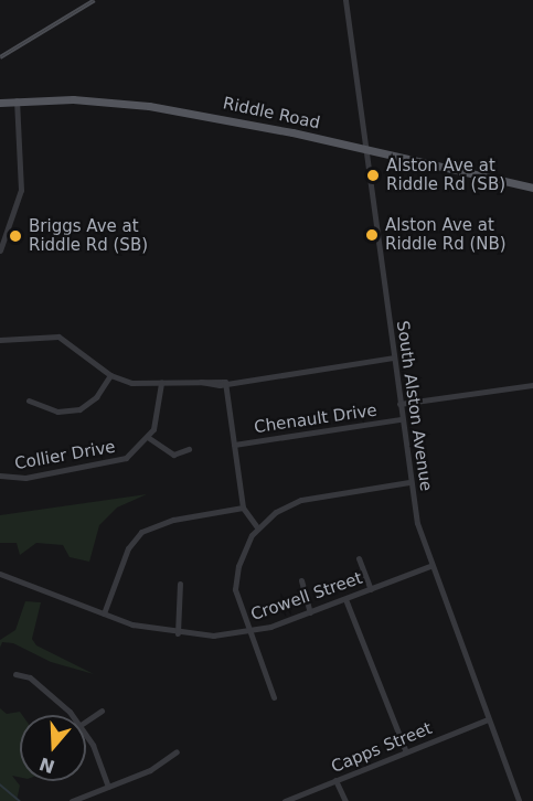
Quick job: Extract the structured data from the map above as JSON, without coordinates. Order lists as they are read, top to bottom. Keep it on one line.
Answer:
{"streets":{"main road":["Riddle Road"],"street":["South Alston Avenue","Chenault Drive","Collier Drive","Crowell Street","Capps Street"]},"crossings":[["Riddle Road","South Alston Avenue"],["South Alston Avenue","Chenault Drive"],["South Alston Avenue","Crowell Street"],["South Alston Avenue","Capps Street"]],"places":["Alston Ave at Riddle Rd (SB)","Alston Ave at Riddle Rd (NB)","Briggs Ave at Riddle Rd (SB)"],"north":"bottom"}
